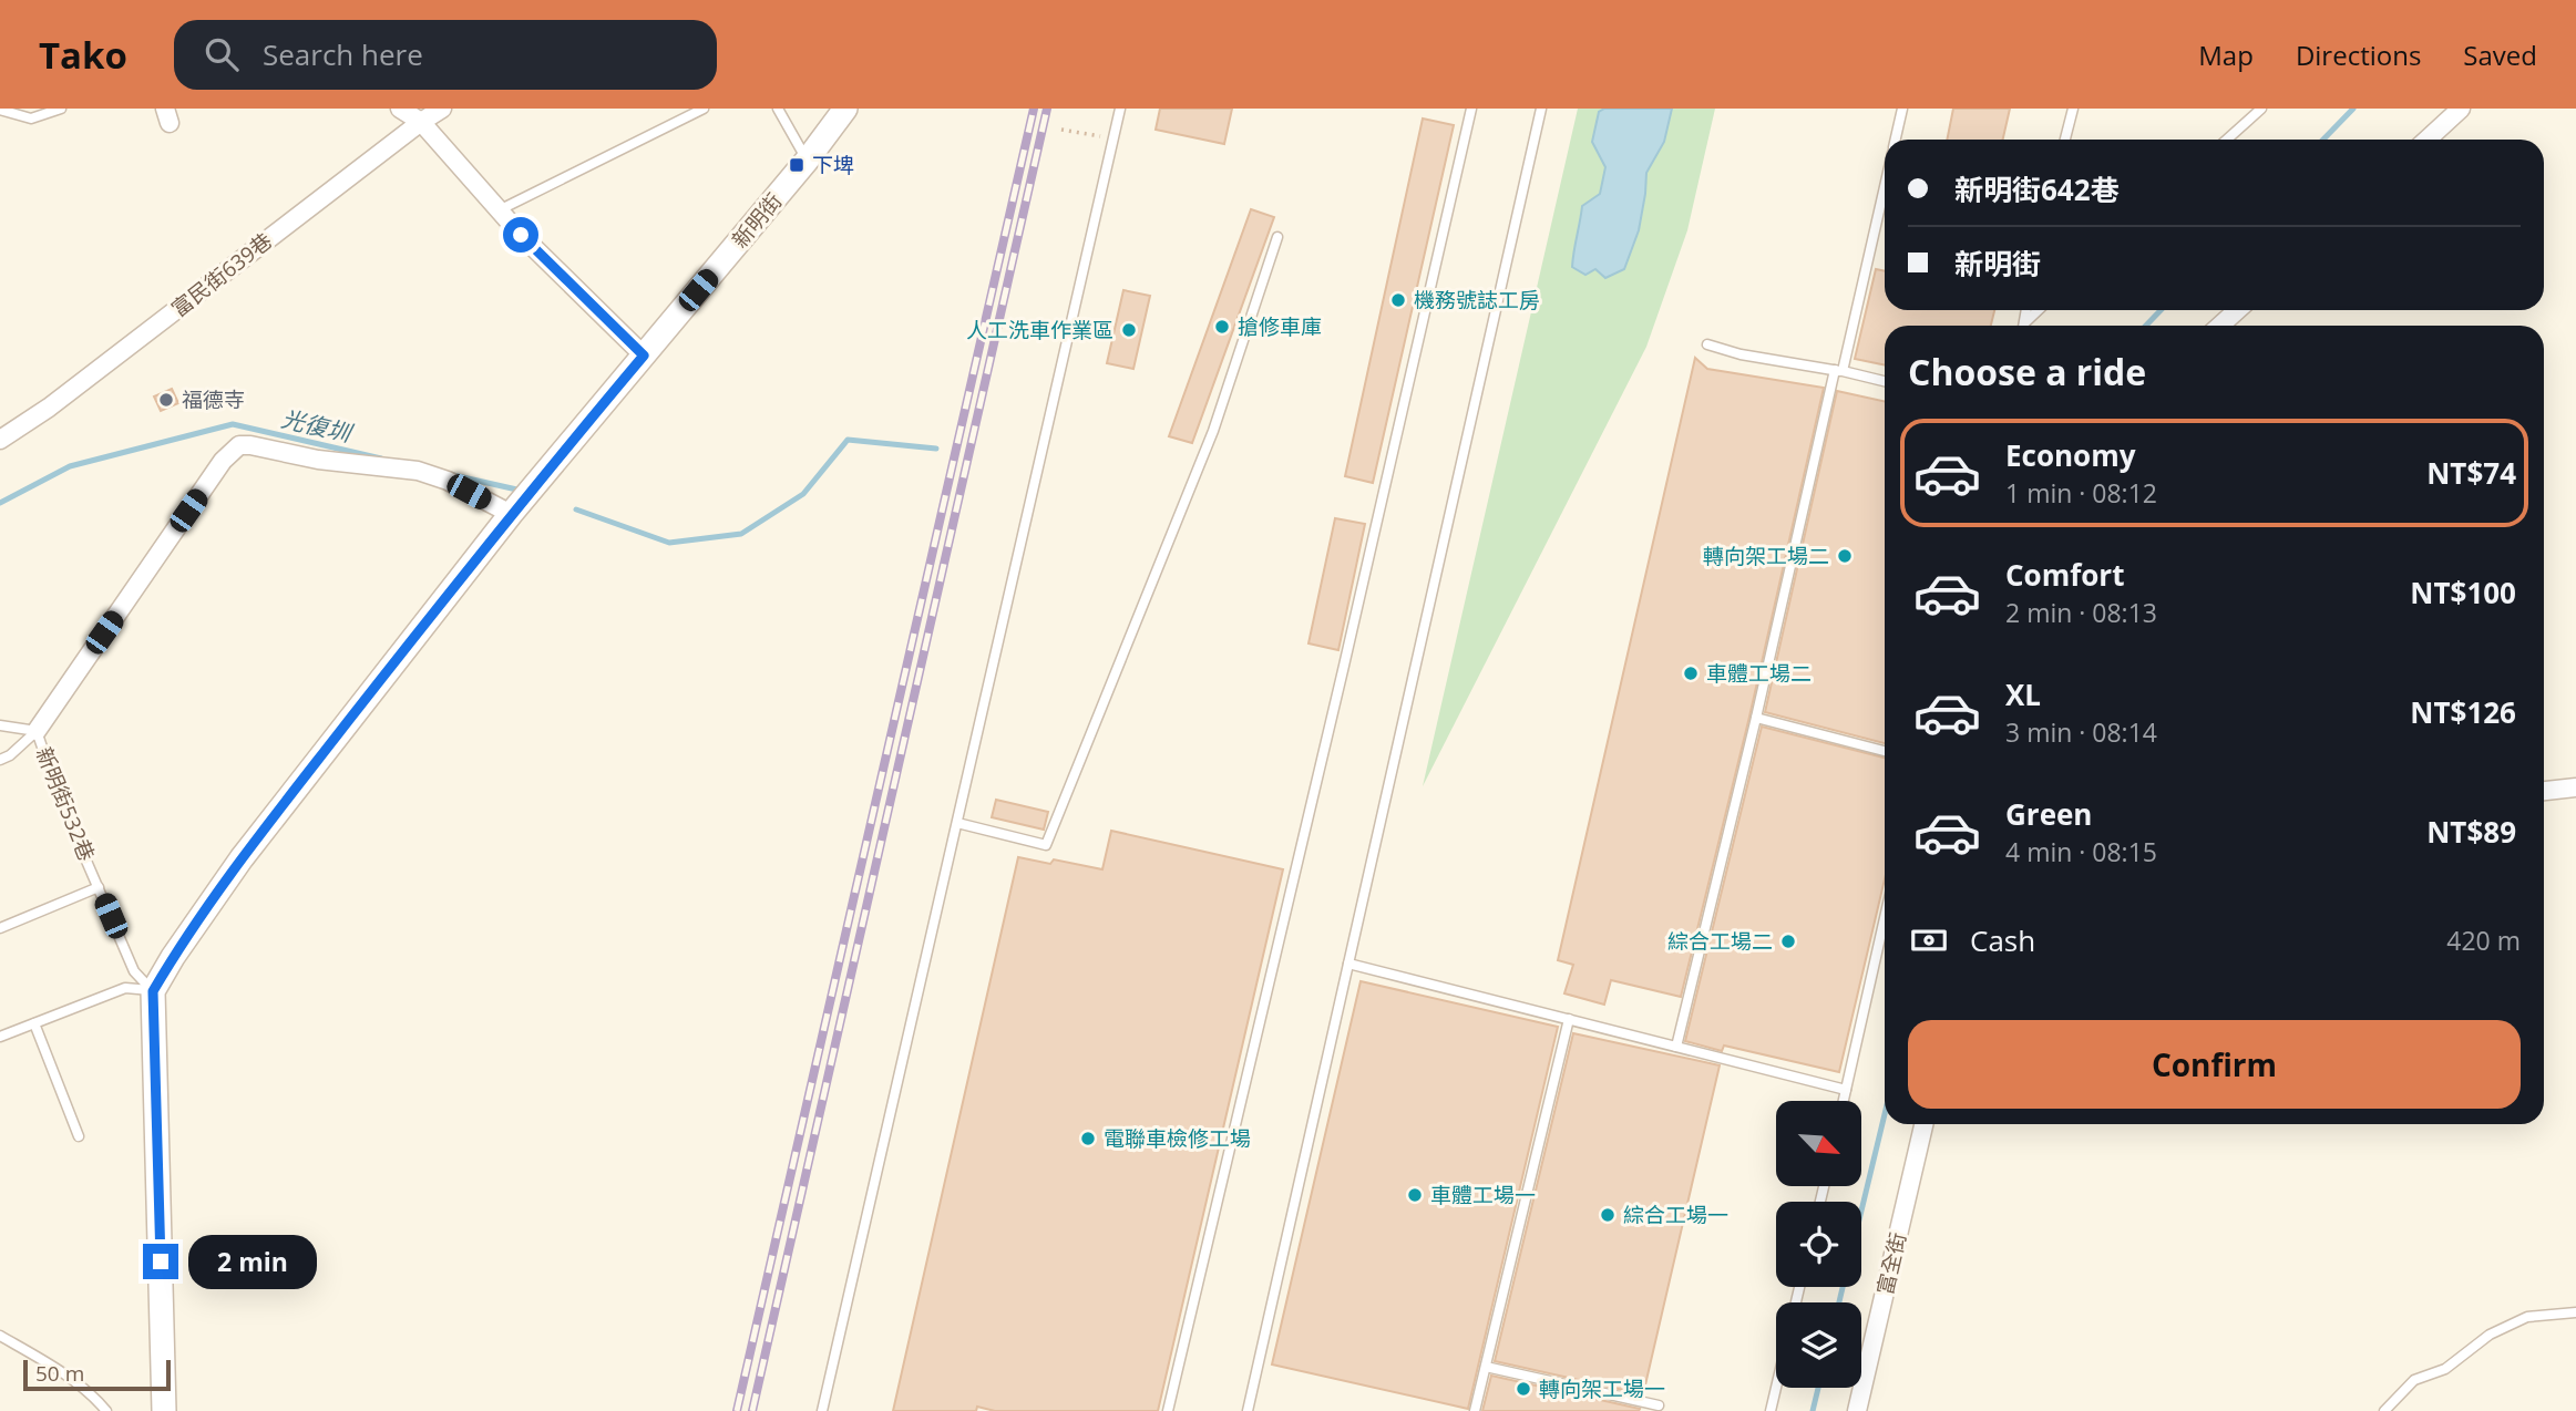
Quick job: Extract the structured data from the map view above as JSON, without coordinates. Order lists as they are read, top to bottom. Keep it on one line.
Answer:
{"streets":{"street":["新明街","富民街639巷","富全街"],"lane":["新明街532巷"]},"crossings":[["新明街","新明街532巷"]],"water":["光復圳"],"places":{"transit":["下埤"],"other":["機務號誌工房","搶修車庫","人工洗車作業區","福德寺","轉向架工場二","車體工場二","綜合工場二","電聯車檢修工場","車體工場一","綜合工場一","轉向架工場一"]},"scale_bar":"50 m","north":"bottom right","page":{"header":"Tako","search":"Search here","nav":["Map","Directions","Saved"],"banner":["新明街642巷","新明街"],"heading":"Choose a ride","list":[{"name":"Economy","note":"1 min · 08:12","value":"NT$74"},{"name":"Comfort","note":"2 min · 08:13","value":"NT$100"},{"name":"XL","note":"3 min · 08:14","value":"NT$126"},{"name":"Green","note":"4 min · 08:15","value":"NT$89"}],"pay":["Cash","420 m"],"buttons":"Confirm","bubble":"2 min","scale":"50 m"}}
